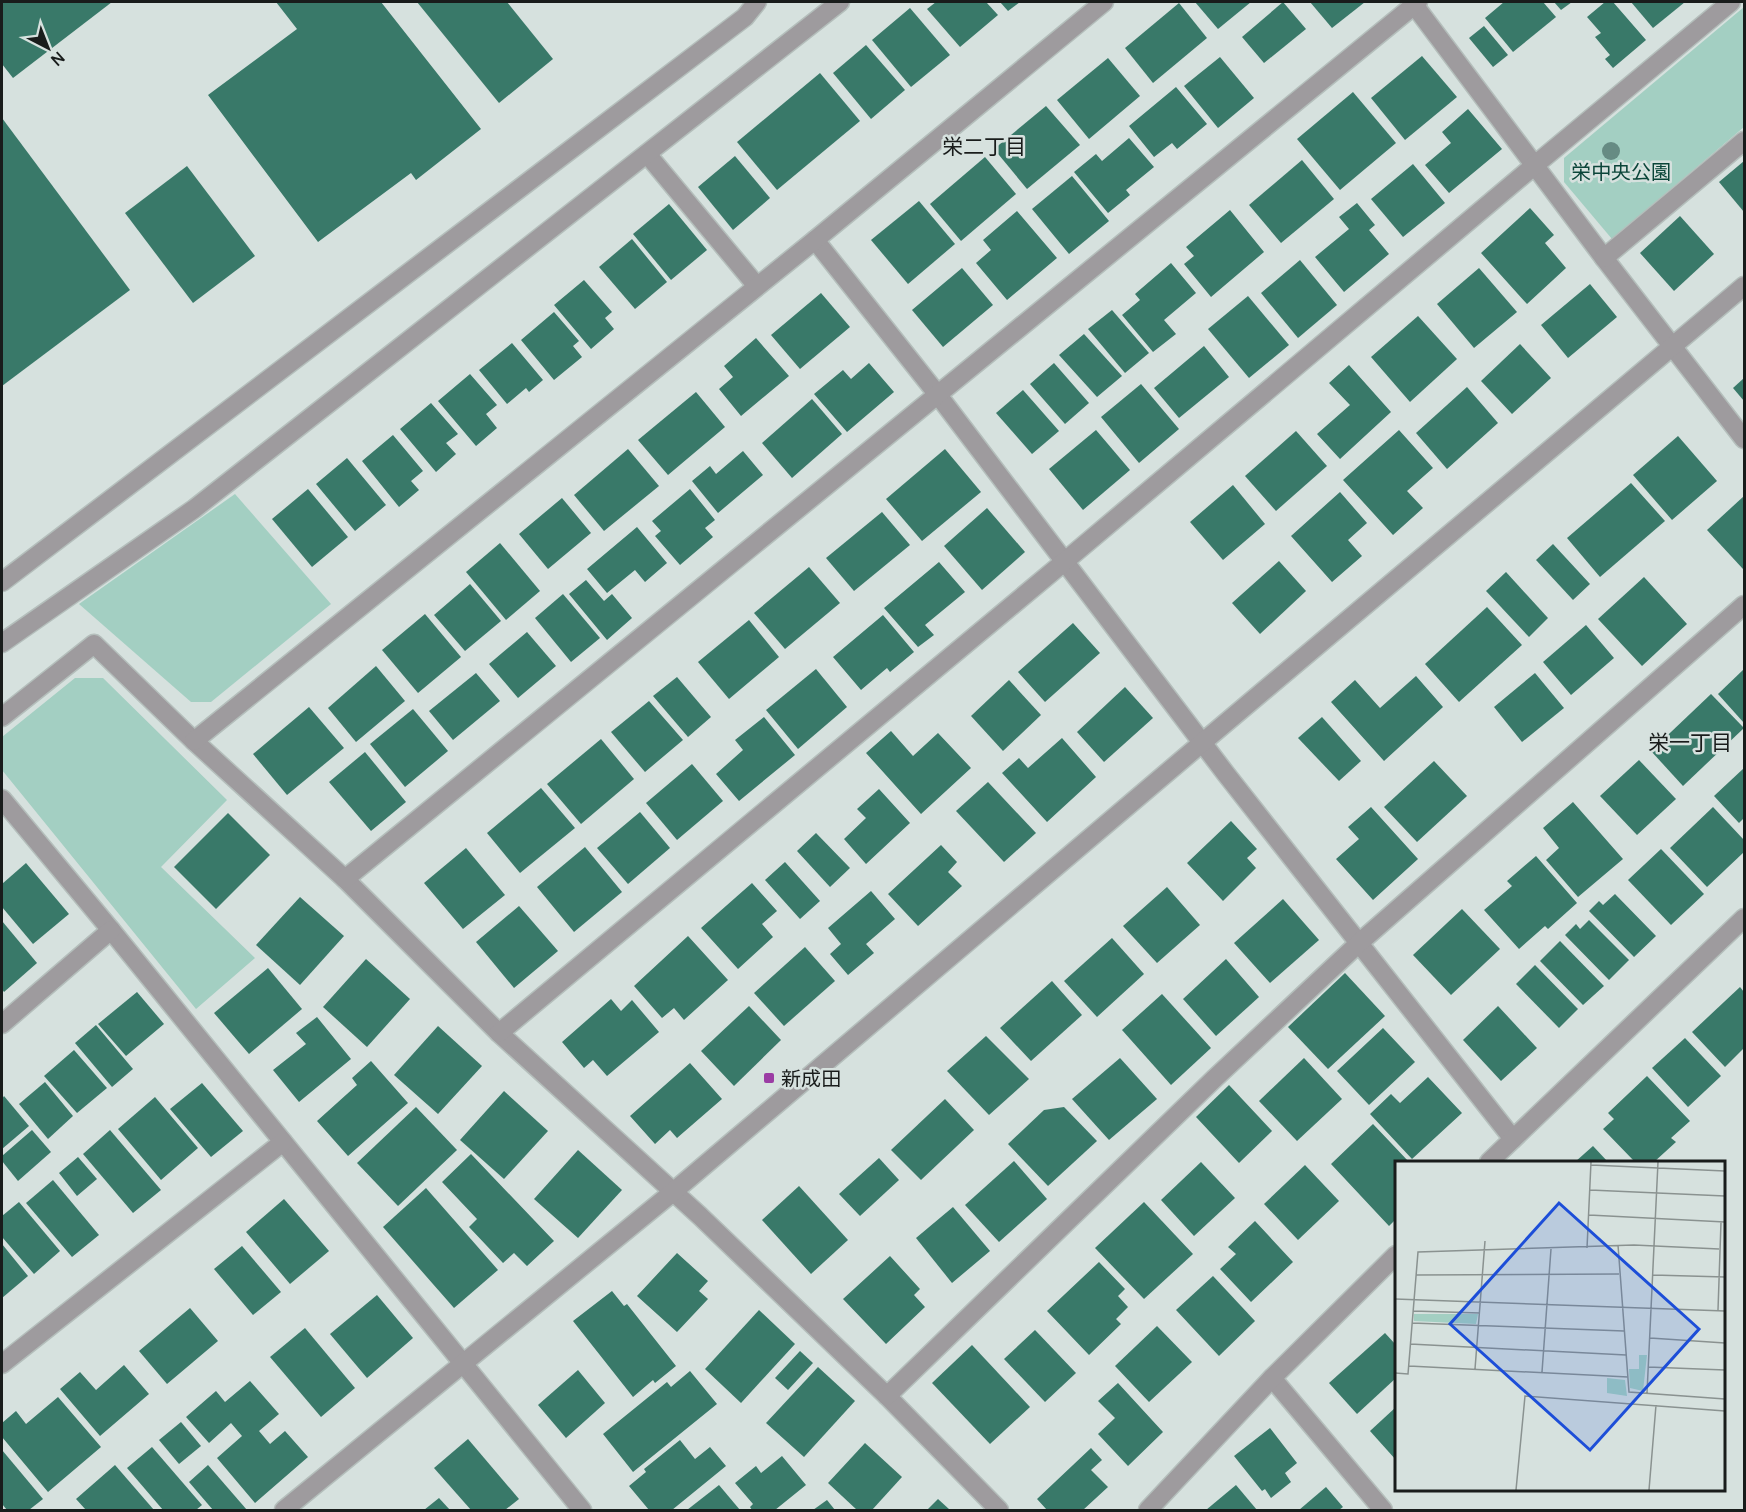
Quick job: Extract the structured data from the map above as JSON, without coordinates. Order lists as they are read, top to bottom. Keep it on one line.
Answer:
{"districts":["栄二丁目","栄一丁目"],"parks":["栄中央公園"],"places":{"transit":["新成田"]},"north":"bottom right"}
